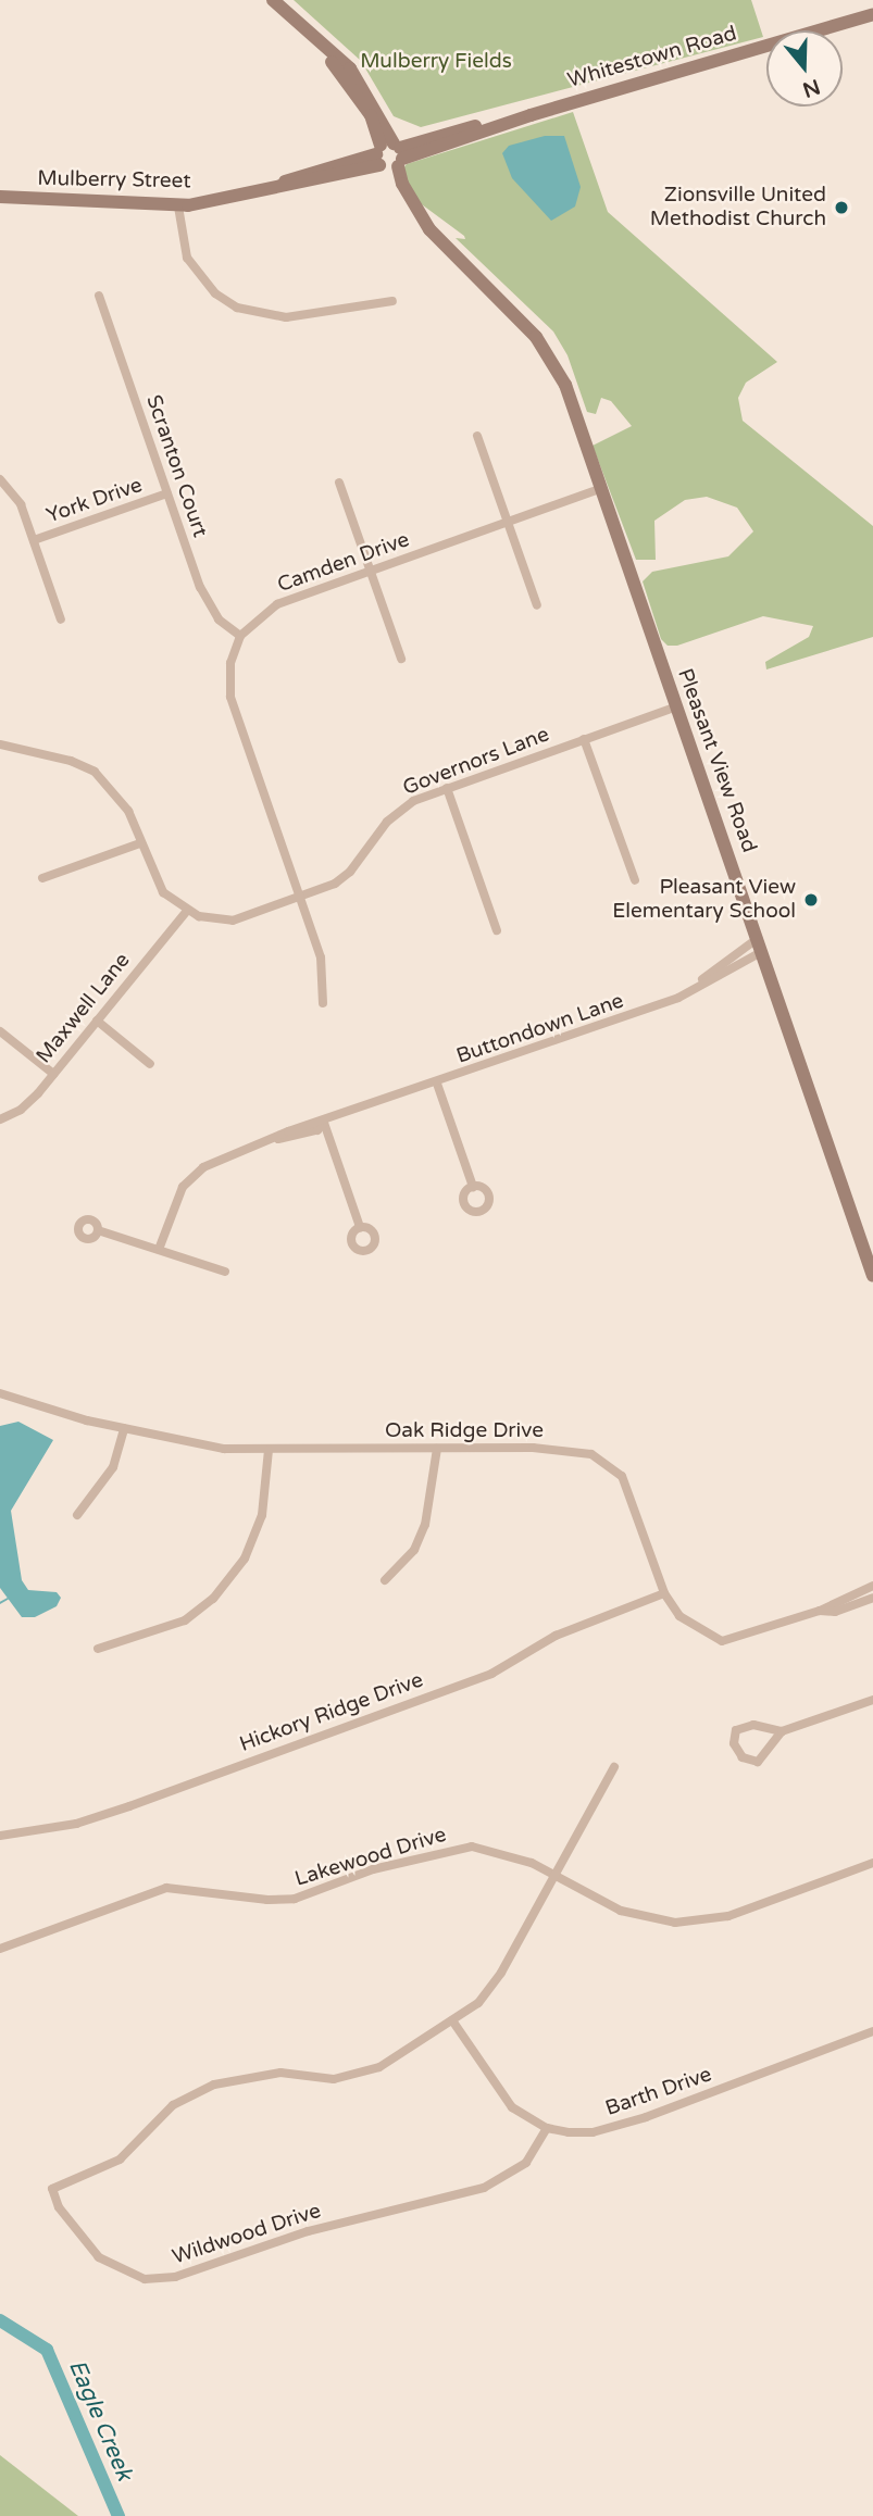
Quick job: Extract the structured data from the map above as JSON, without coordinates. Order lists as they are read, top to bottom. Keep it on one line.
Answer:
{"streets":{"main road":["Whitestown Road","Mulberry Street","Pleasant View Road"],"street":["Scranton Court","York Drive","Camden Drive","Governors Lane","Maxwell Lane","Buttondown Lane","Oak Ridge Drive","Hickory Ridge Drive","Lakewood Drive","Barth Drive","Wildwood Drive"]},"crossings":[["Whitestown Road","Mulberry Street"],["Whitestown Road","Pleasant View Road"],["Mulberry Street","Pleasant View Road"],["Scranton Court","York Drive"],["Scranton Court","Camden Drive"],["Camden Drive","Pleasant View Road"],["Pleasant View Road","Governors Lane"],["Pleasant View Road","Buttondown Lane"],["Governors Lane","Maxwell Lane"],["Oak Ridge Drive","Hickory Ridge Drive"],["Lakewood Drive","Wildwood Drive"],["Barth Drive","Wildwood Drive"]],"water":["Eagle Creek"],"parks":["Mulberry Fields"],"places":["Zionsville United Methodist Church","Pleasant View Elementary School"],"north":"bottom"}
